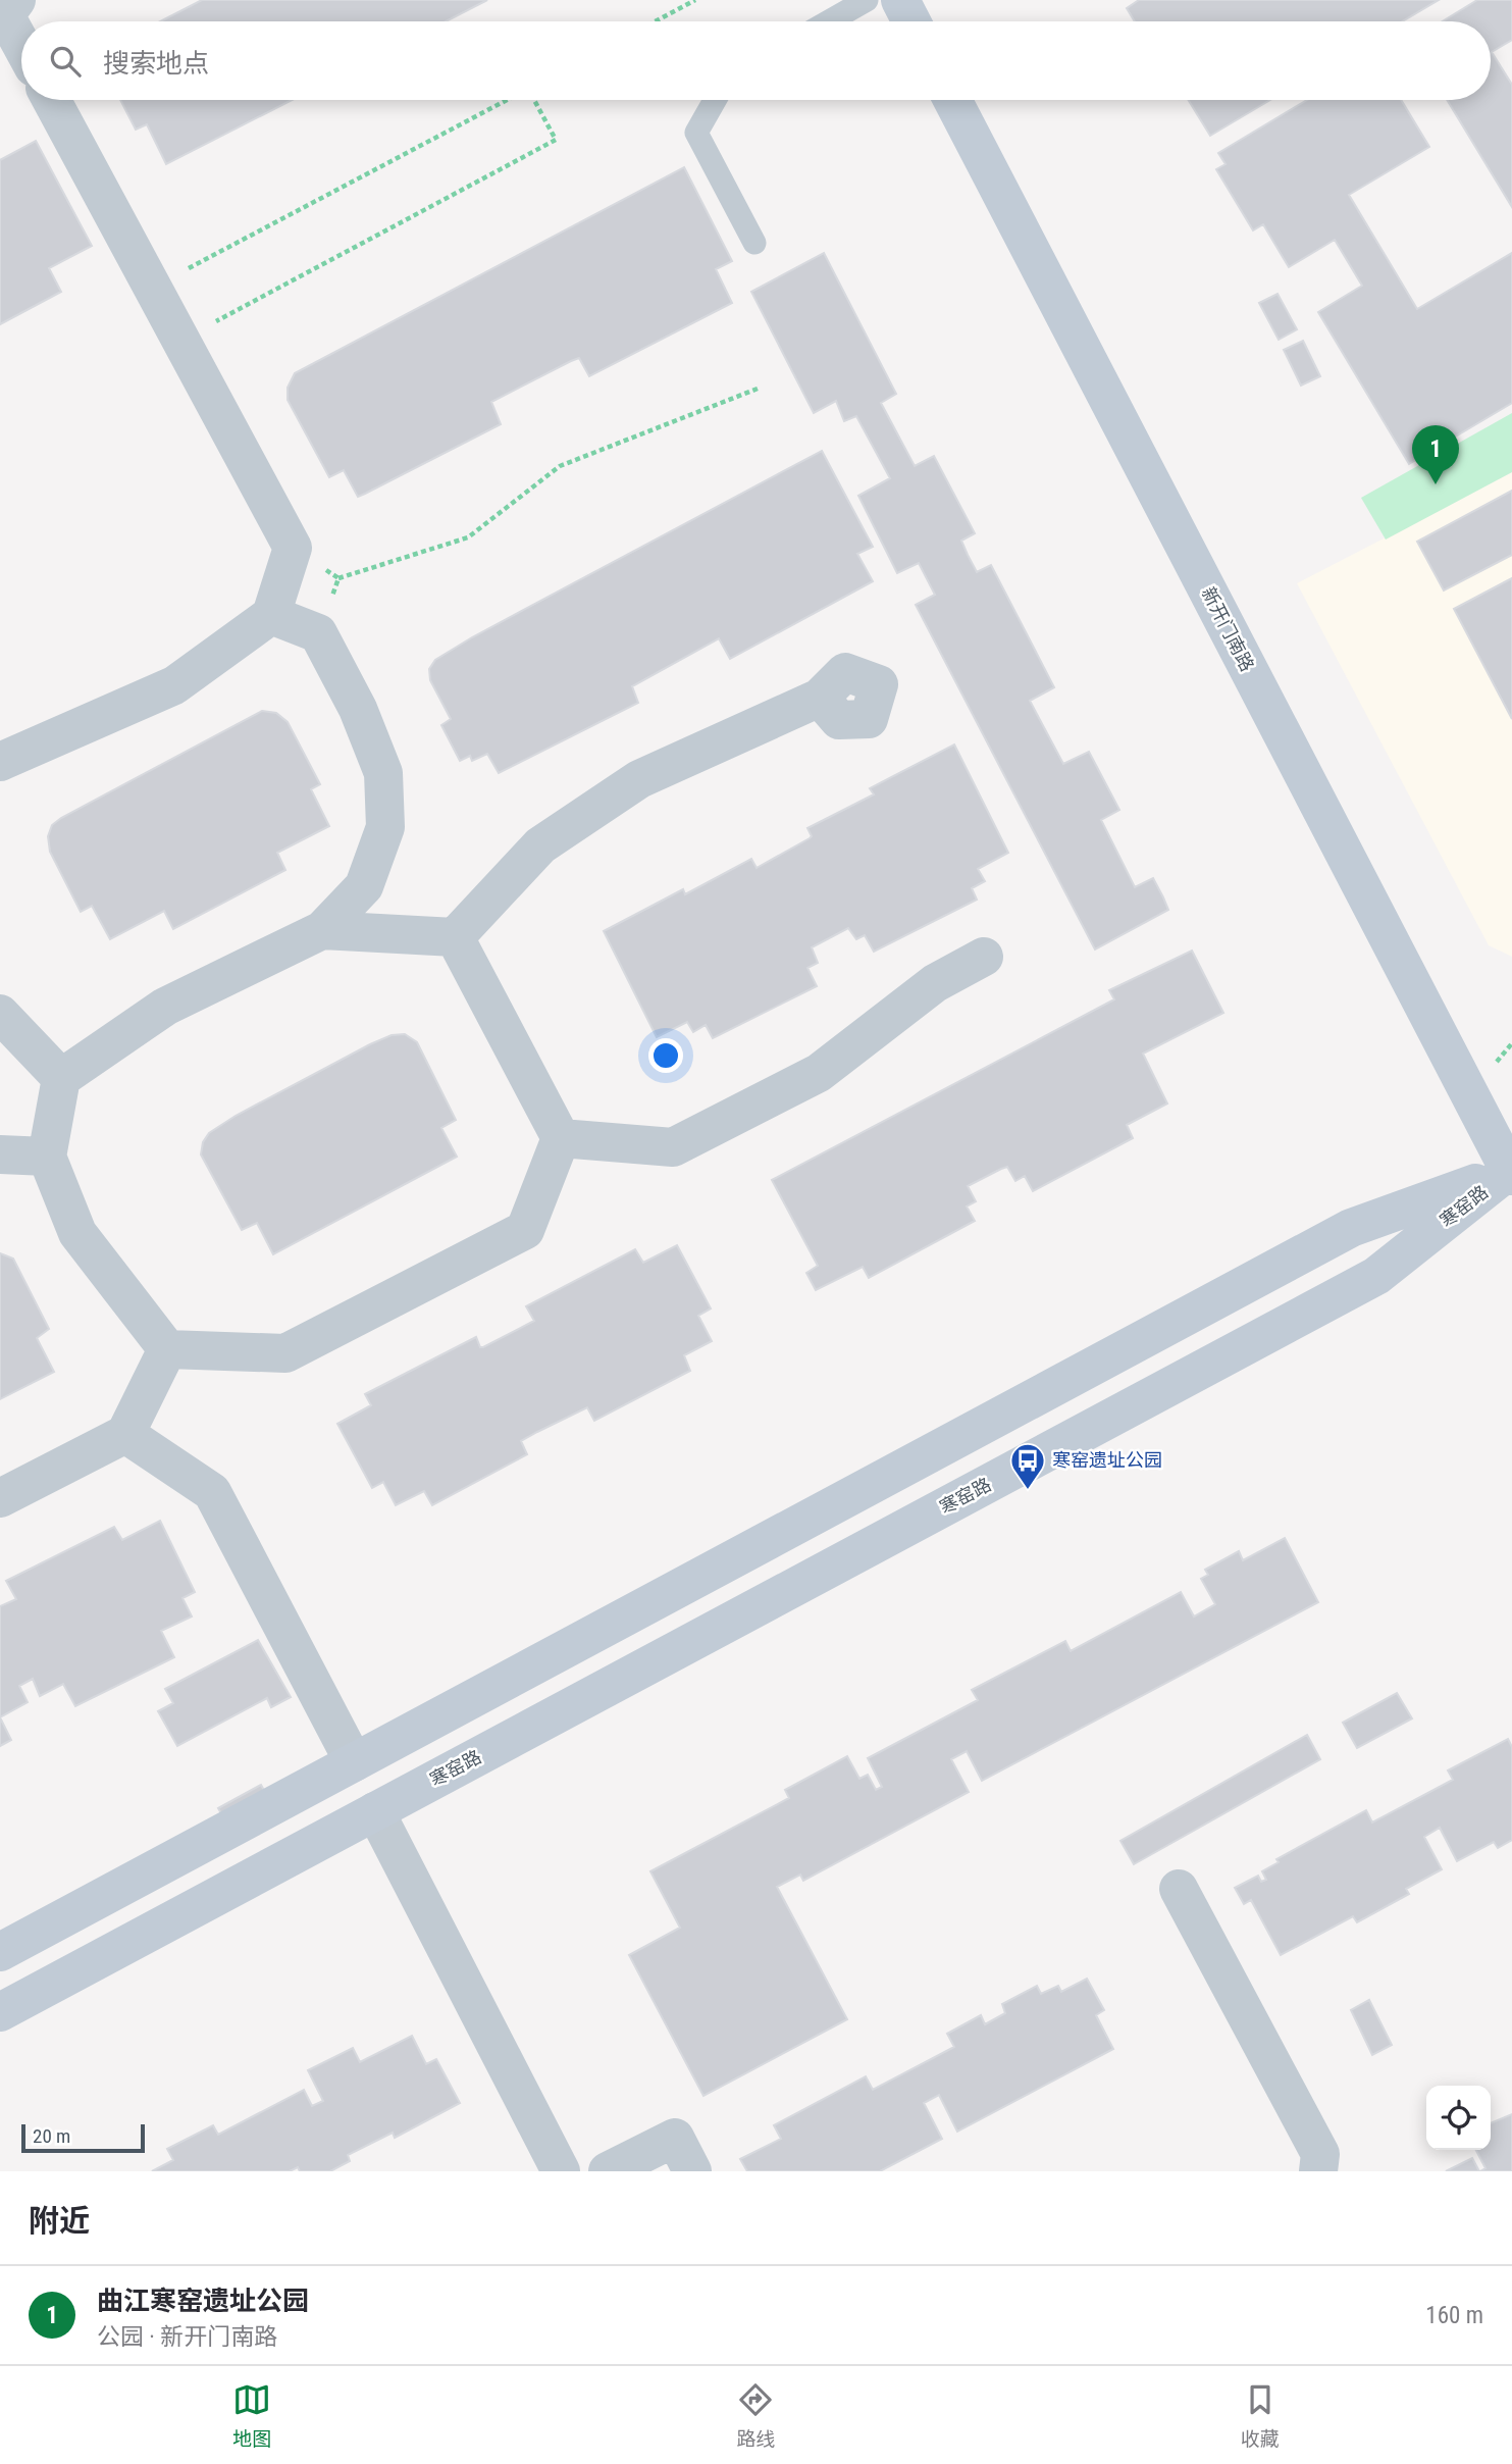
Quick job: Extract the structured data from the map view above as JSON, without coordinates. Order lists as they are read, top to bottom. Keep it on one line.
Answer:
{"streets":{"street":["新开门南路","寒窑路"]},"crossings":[["新开门南路","寒窑路"]],"places":{"bus stop":["寒窑遗址公园"]},"scale_bar":"20 m","page":{"search":"搜索地点","pins":"1","scale":"20 m","heading":"附近","list":[{"mark":"1","name":"曲江寒窑遗址公园","note":"公园 · 新开门南路","value":"160 m"}],"nav":["地图","路线","收藏"]}}
